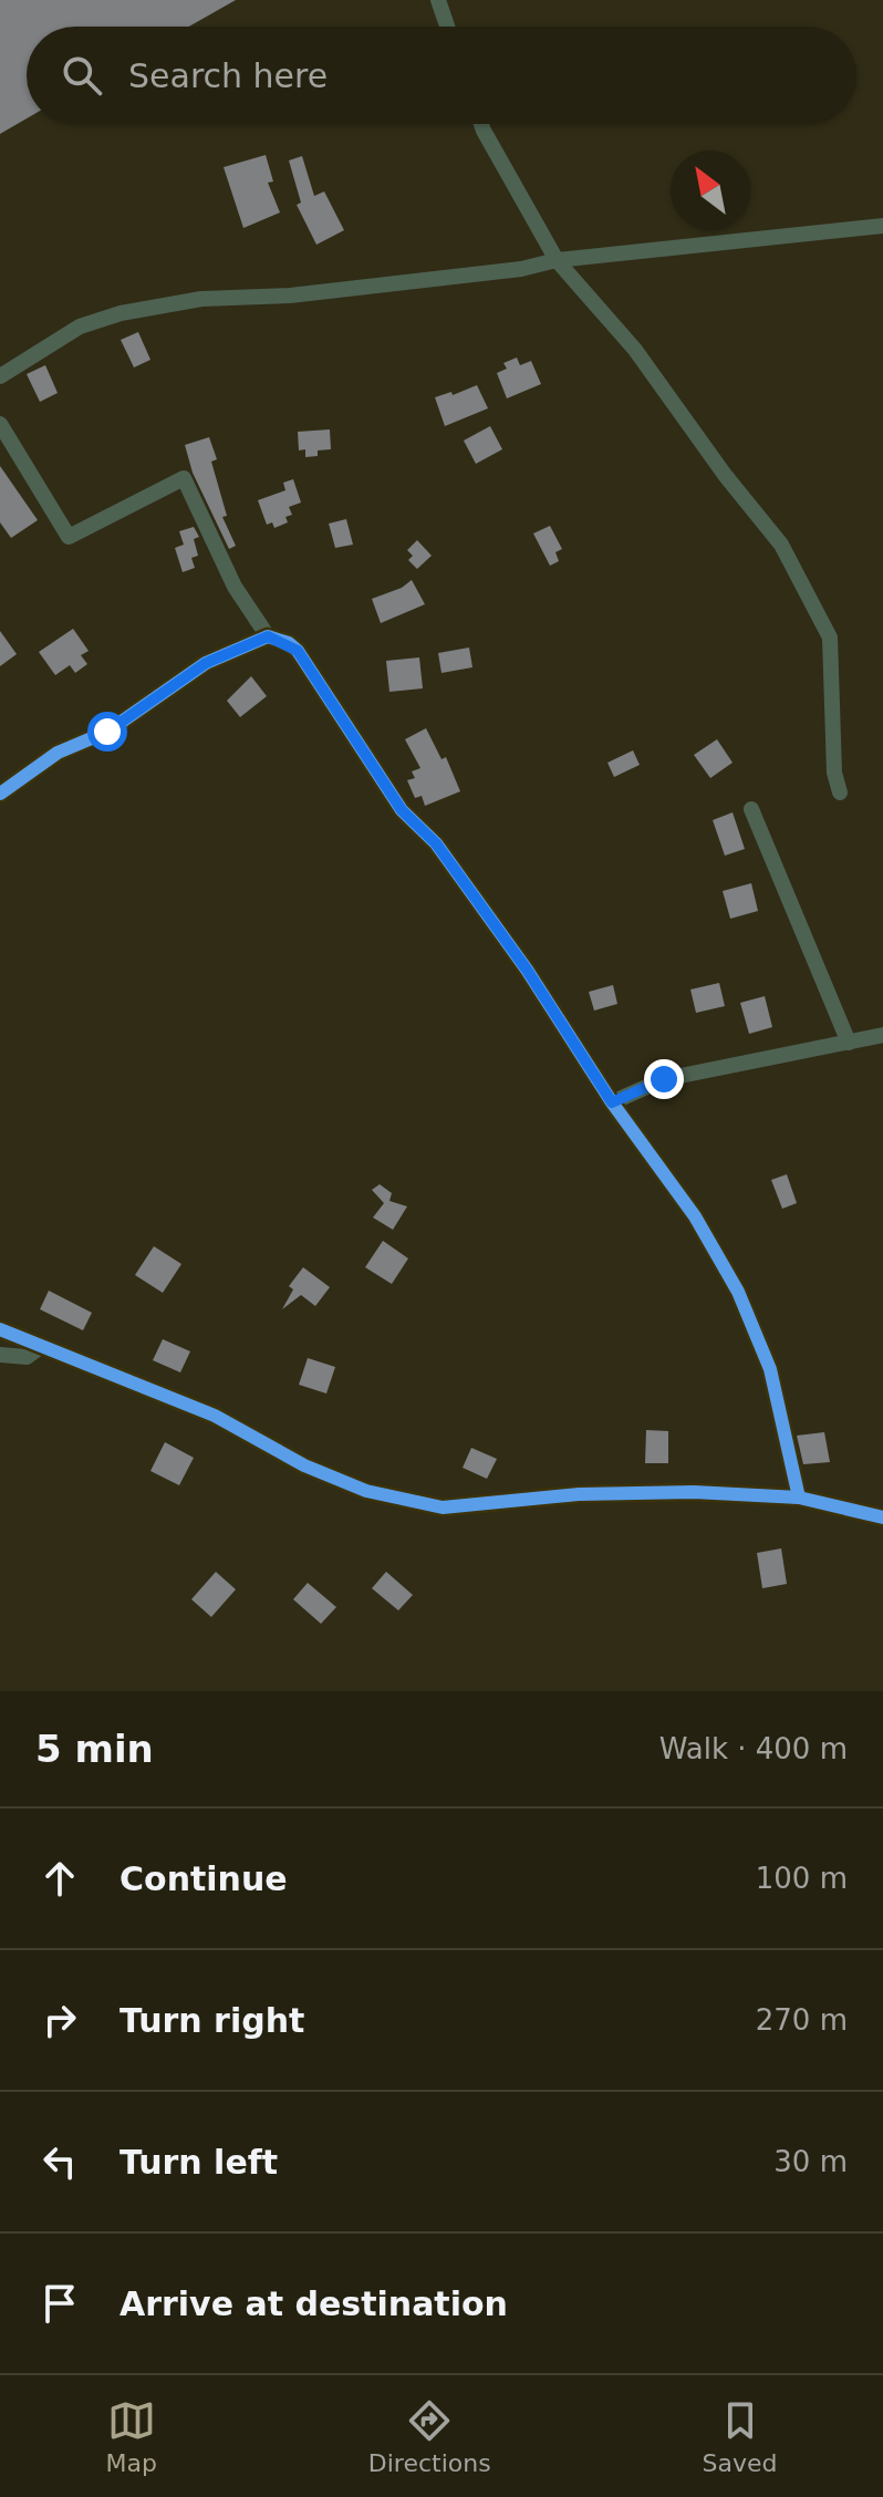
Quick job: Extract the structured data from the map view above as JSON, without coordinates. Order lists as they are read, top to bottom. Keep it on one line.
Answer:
{"north":"top left","page":{"search":"Search here","heading":["5 min","Walk · 400 m"],"list":[["Continue","100 m"],["Turn right","270 m"],["Turn left","30 m"],"Arrive at destination"],"nav":["Map","Directions","Saved"]}}
